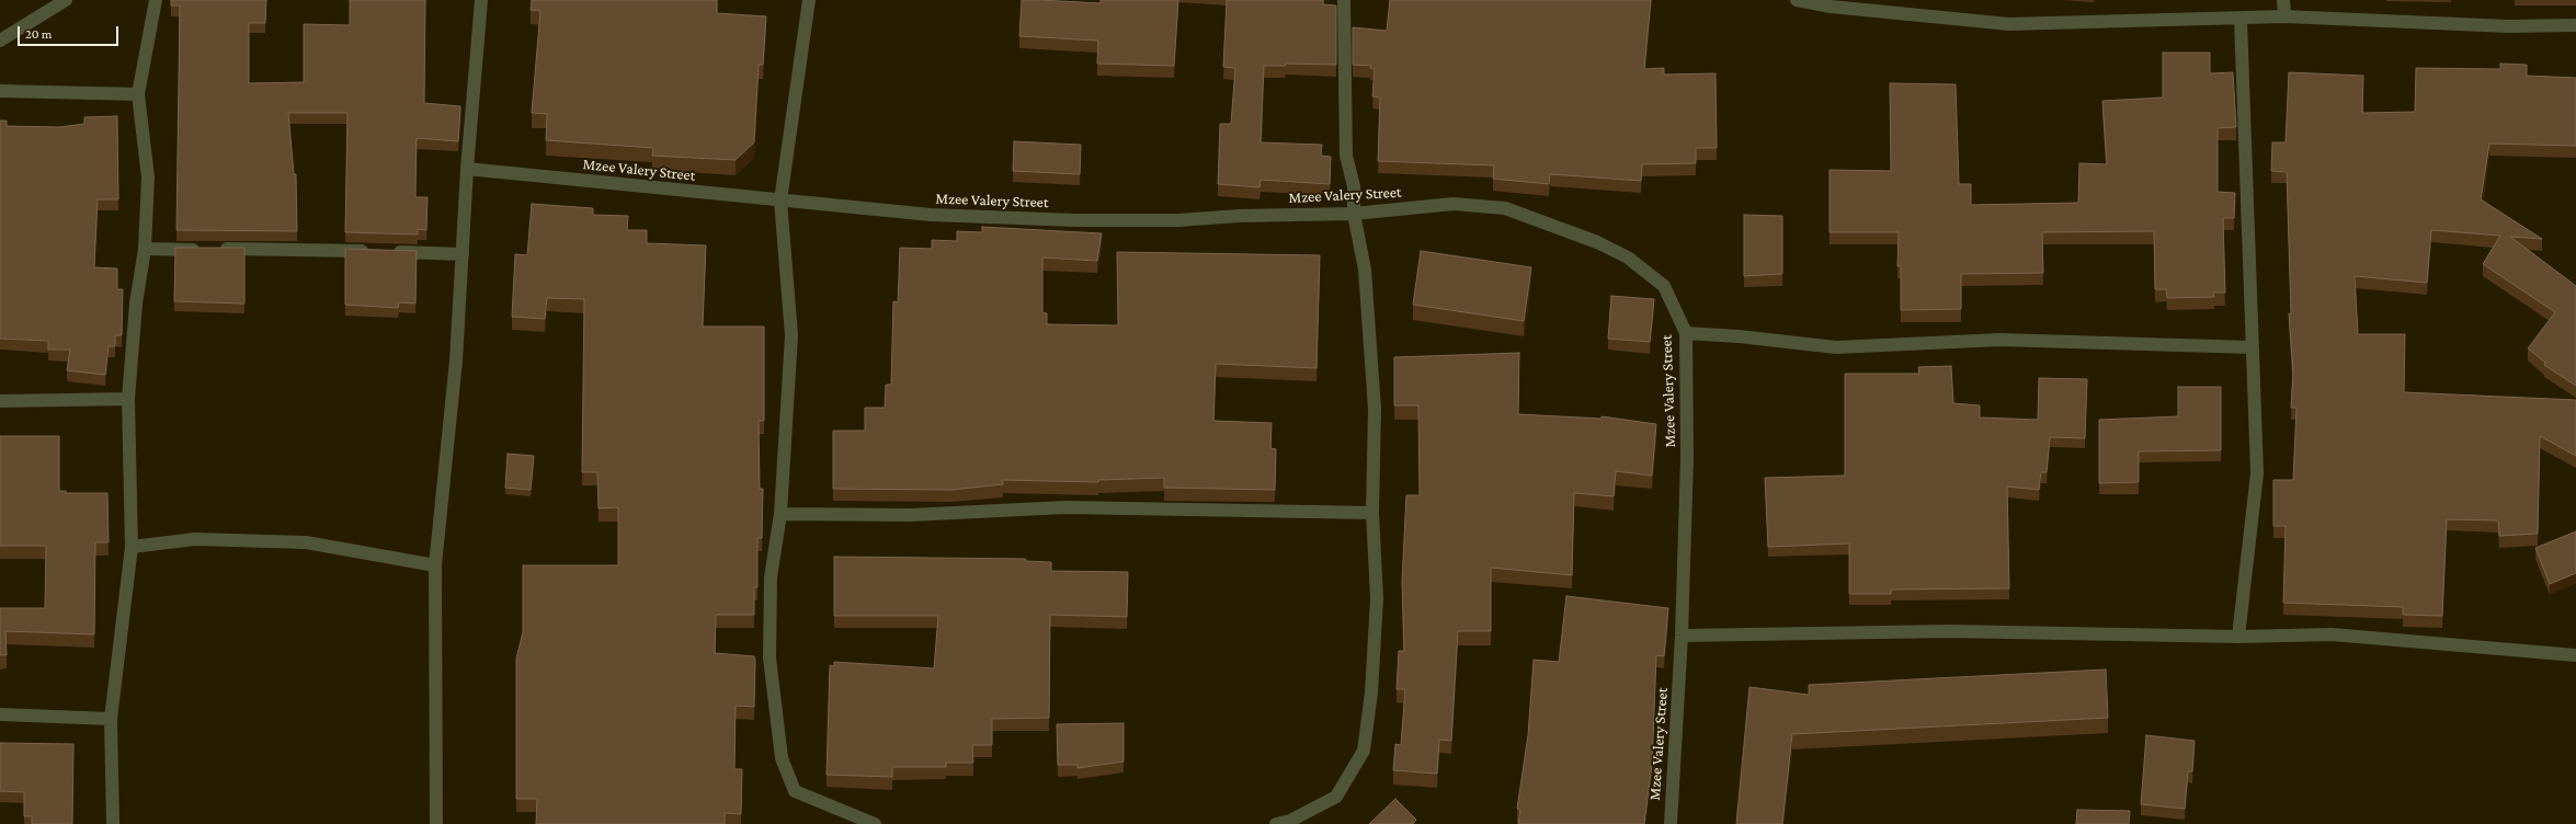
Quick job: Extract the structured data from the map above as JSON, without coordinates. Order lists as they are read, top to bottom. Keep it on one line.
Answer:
{"streets":{"street":["Mzee Valery Street"]},"scale_bar":"20 m"}
